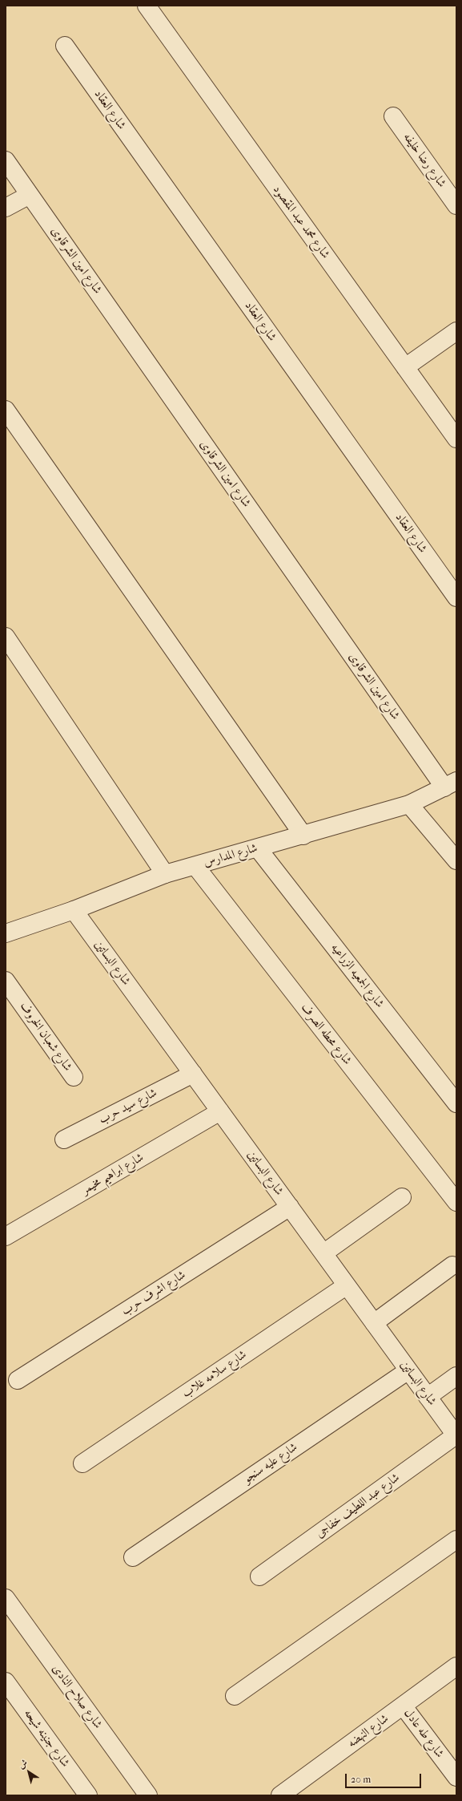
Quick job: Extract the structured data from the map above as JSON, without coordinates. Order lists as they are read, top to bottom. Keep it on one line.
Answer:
{"streets":{"street":["شارع العقاد","شارع رضا خليفه","شارع محمد عبد المقصود","شارع امين الشرقاوى","شارع المدارس","شارع البساتين","شارع الجمعيه الزراعيه","شارع محطه الصرف","شارع شعبان الخروف","شارع سيد حرب","شارع ابراهيم مخيمر","شارع اشرف حرب","شارع سلامه غلاب","شارع عليه سنجو","شارع عبد اللطيف خفاجى","شارع صلاح النادى","شارع النهضه","شارع طه عادل","شارع جنينه شيحه"]},"crossings":[["شارع امين الشرقاوى","شارع المدارس"],["شارع المدارس","شارع البساتين"],["شارع المدارس","شارع الجمعيه الزراعيه"],["شارع المدارس","شارع محطه الصرف"],["شارع البساتين","شارع سيد حرب"],["شارع البساتين","شارع ابراهيم مخيمر"],["شارع البساتين","شارع اشرف حرب"],["شارع البساتين","شارع سلامه غلاب"],["شارع البساتين","شارع عليه سنجو"],["شارع البساتين","شارع عبد اللطيف خفاجى"],["شارع النهضه","شارع طه عادل"]],"scale_bar":"20 m","north":"top left"}
